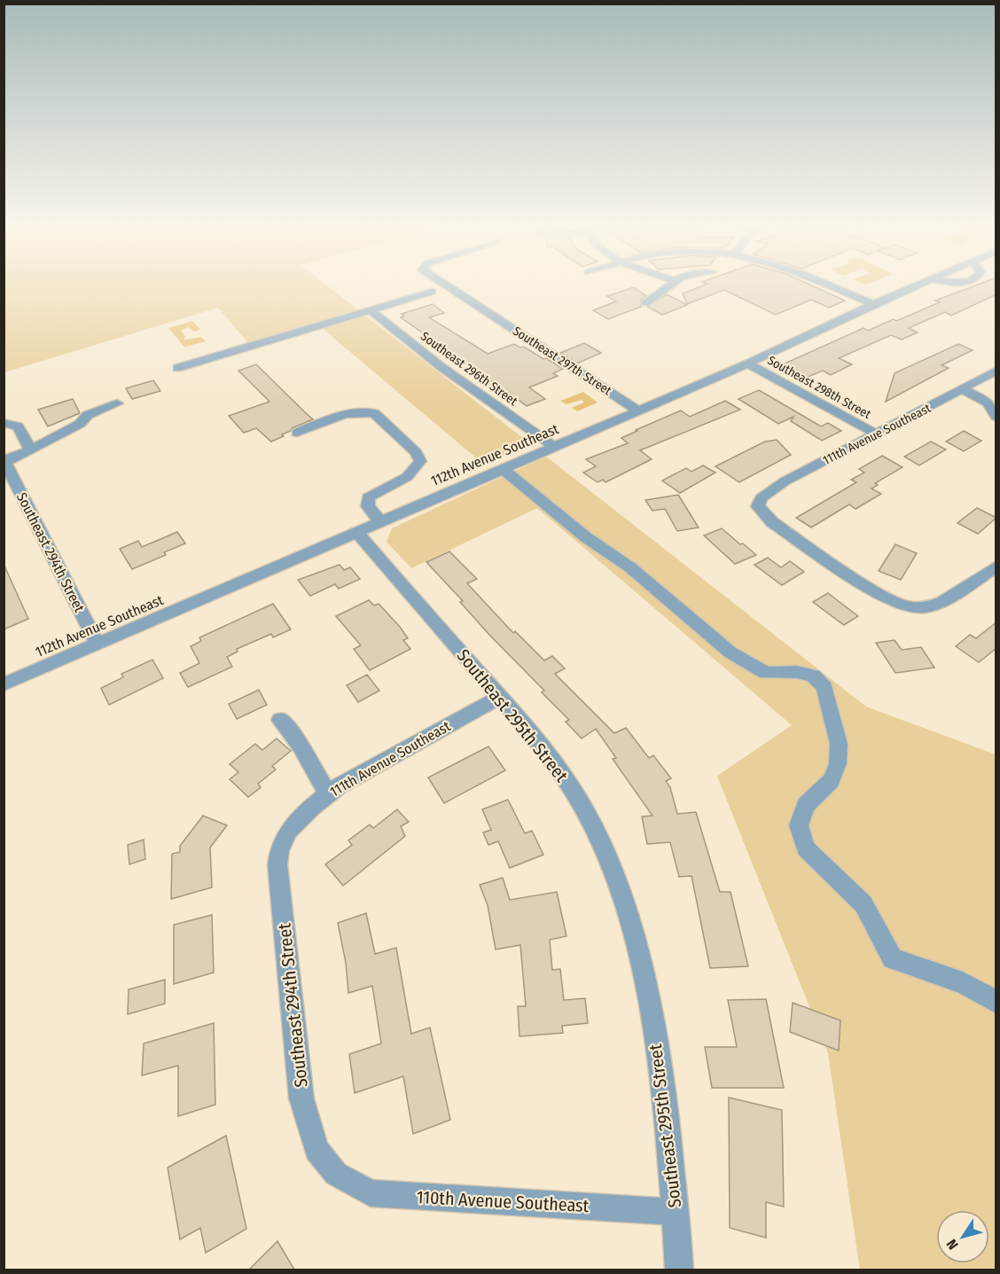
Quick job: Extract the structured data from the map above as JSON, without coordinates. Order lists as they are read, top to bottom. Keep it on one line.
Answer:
{"streets":{"street":["Southeast 297th Street","Southeast 296th Street","Southeast 298th Street","111th Avenue Southeast","112th Avenue Southeast","Southeast 294th Street","Southeast 295th Street","110th Avenue Southeast"]},"crossings":[["Southeast 297th Street","112th Avenue Southeast"],["Southeast 296th Street","112th Avenue Southeast"],["Southeast 298th Street","111th Avenue Southeast"],["Southeast 298th Street","112th Avenue Southeast"],["111th Avenue Southeast","Southeast 294th Street"],["111th Avenue Southeast","Southeast 295th Street"],["112th Avenue Southeast","Southeast 294th Street"],["112th Avenue Southeast","Southeast 295th Street"],["Southeast 294th Street","110th Avenue Southeast"],["Southeast 295th Street","110th Avenue Southeast"]],"north":"bottom left"}
